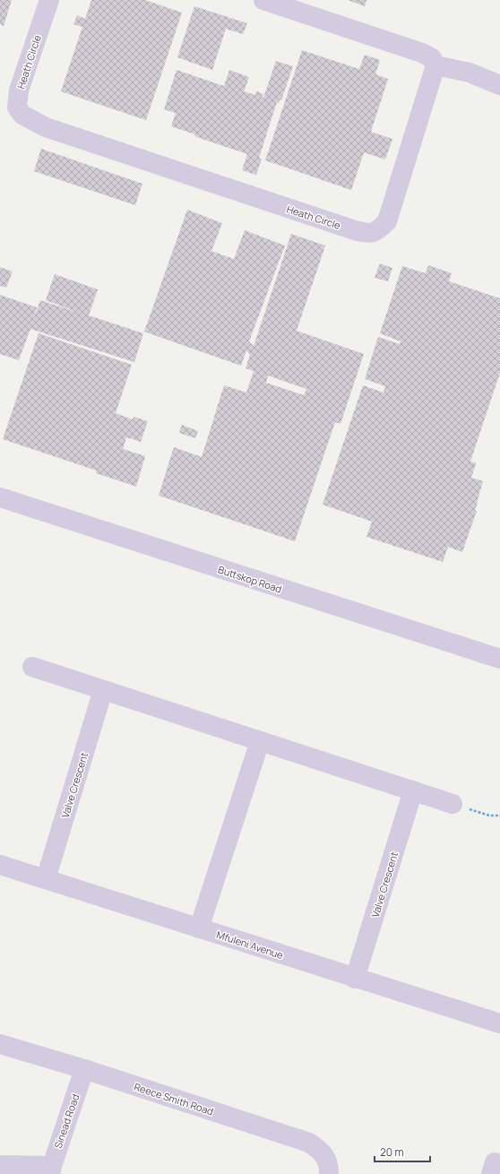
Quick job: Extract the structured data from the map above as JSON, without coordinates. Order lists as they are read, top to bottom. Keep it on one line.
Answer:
{"streets":{"street":["Heath Circle","Buttskop Road","Valve Crescent","Mfuleni Avenue","Reece Smith Road","Sinead Road"]},"crossings":[["Valve Crescent","Mfuleni Avenue"],["Reece Smith Road","Sinead Road"]],"scale_bar":"20 m"}
